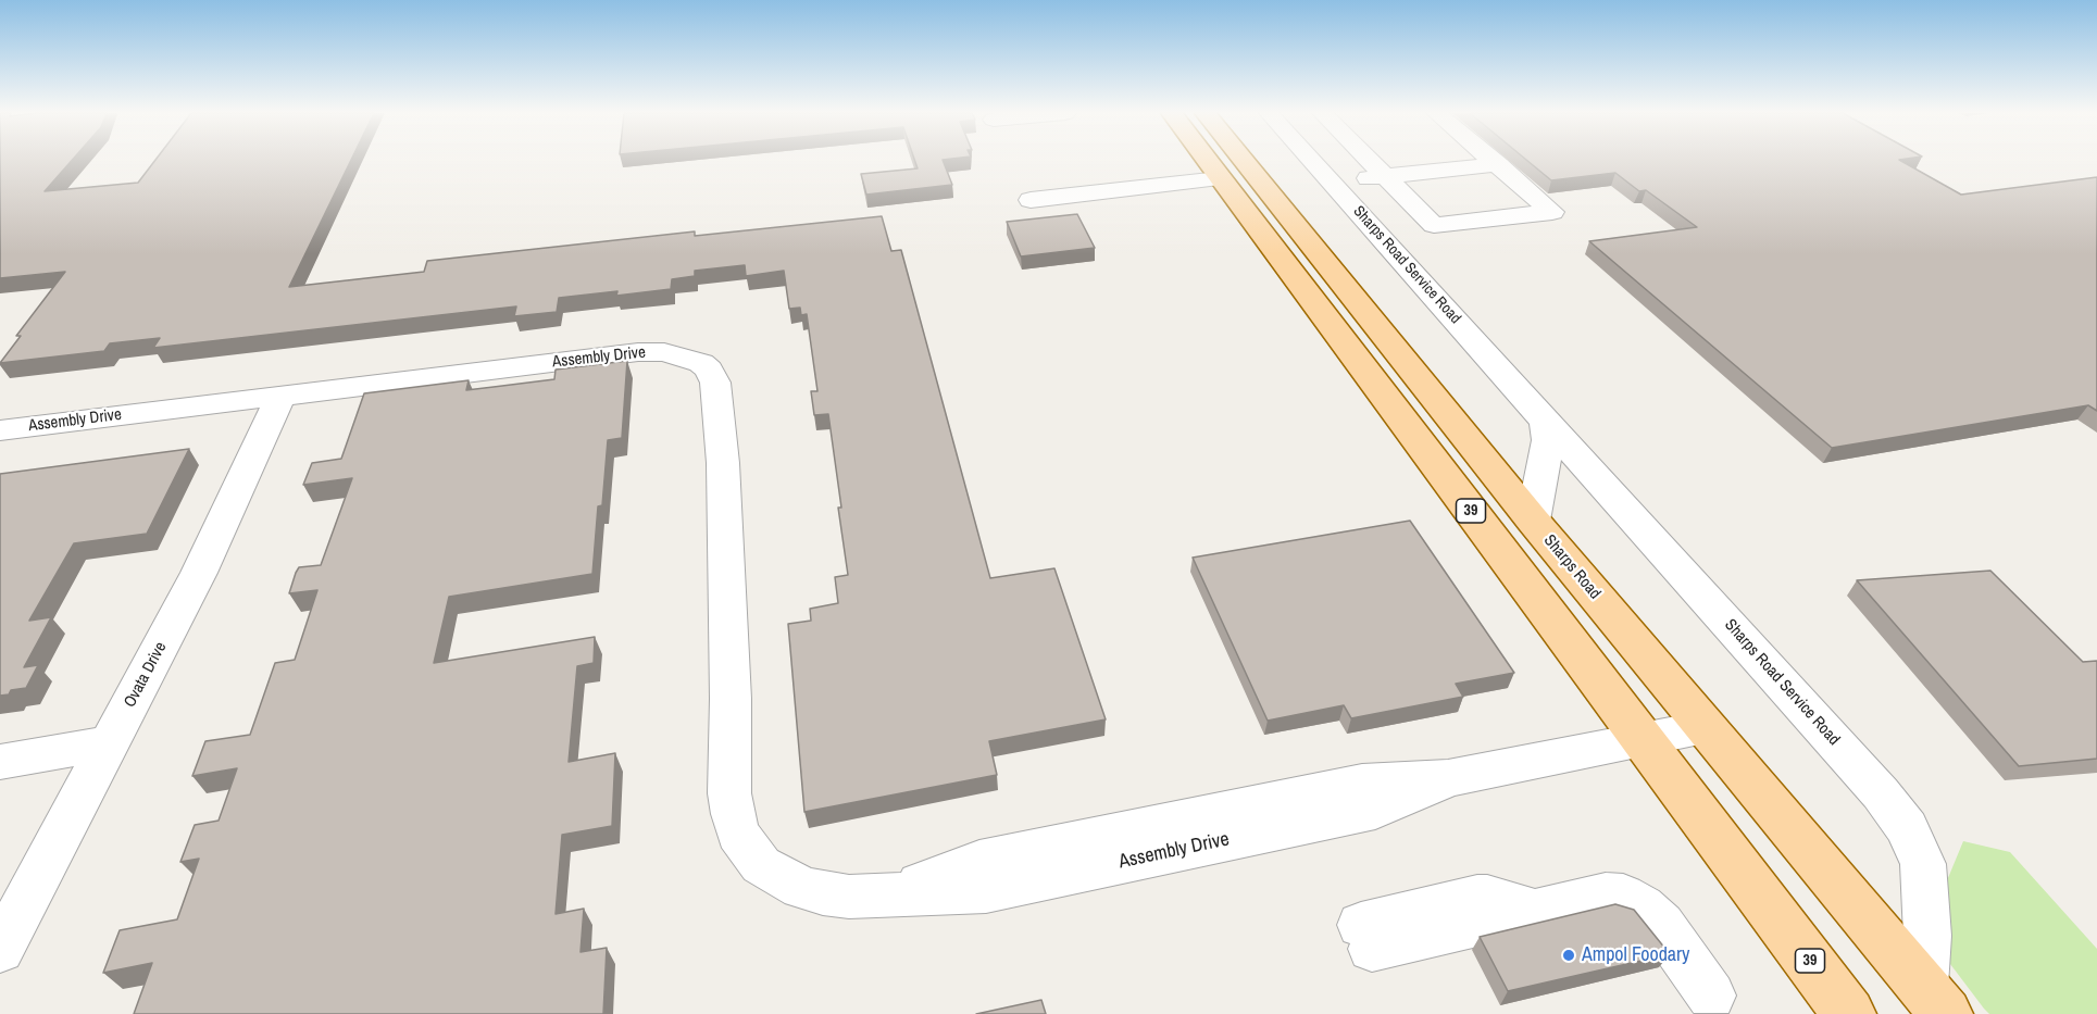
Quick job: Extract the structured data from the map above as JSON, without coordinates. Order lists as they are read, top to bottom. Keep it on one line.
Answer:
{"streets":{"main road":["39","Sharps Road"],"street":["Sharps Road Service Road","Assembly Drive","Ovata Drive"]},"crossings":[["Sharps Road Service Road","Sharps Road"],["Assembly Drive","39"],["Assembly Drive","Sharps Road"],["Assembly Drive","Ovata Drive"]],"places":["Ampol Foodary"]}
